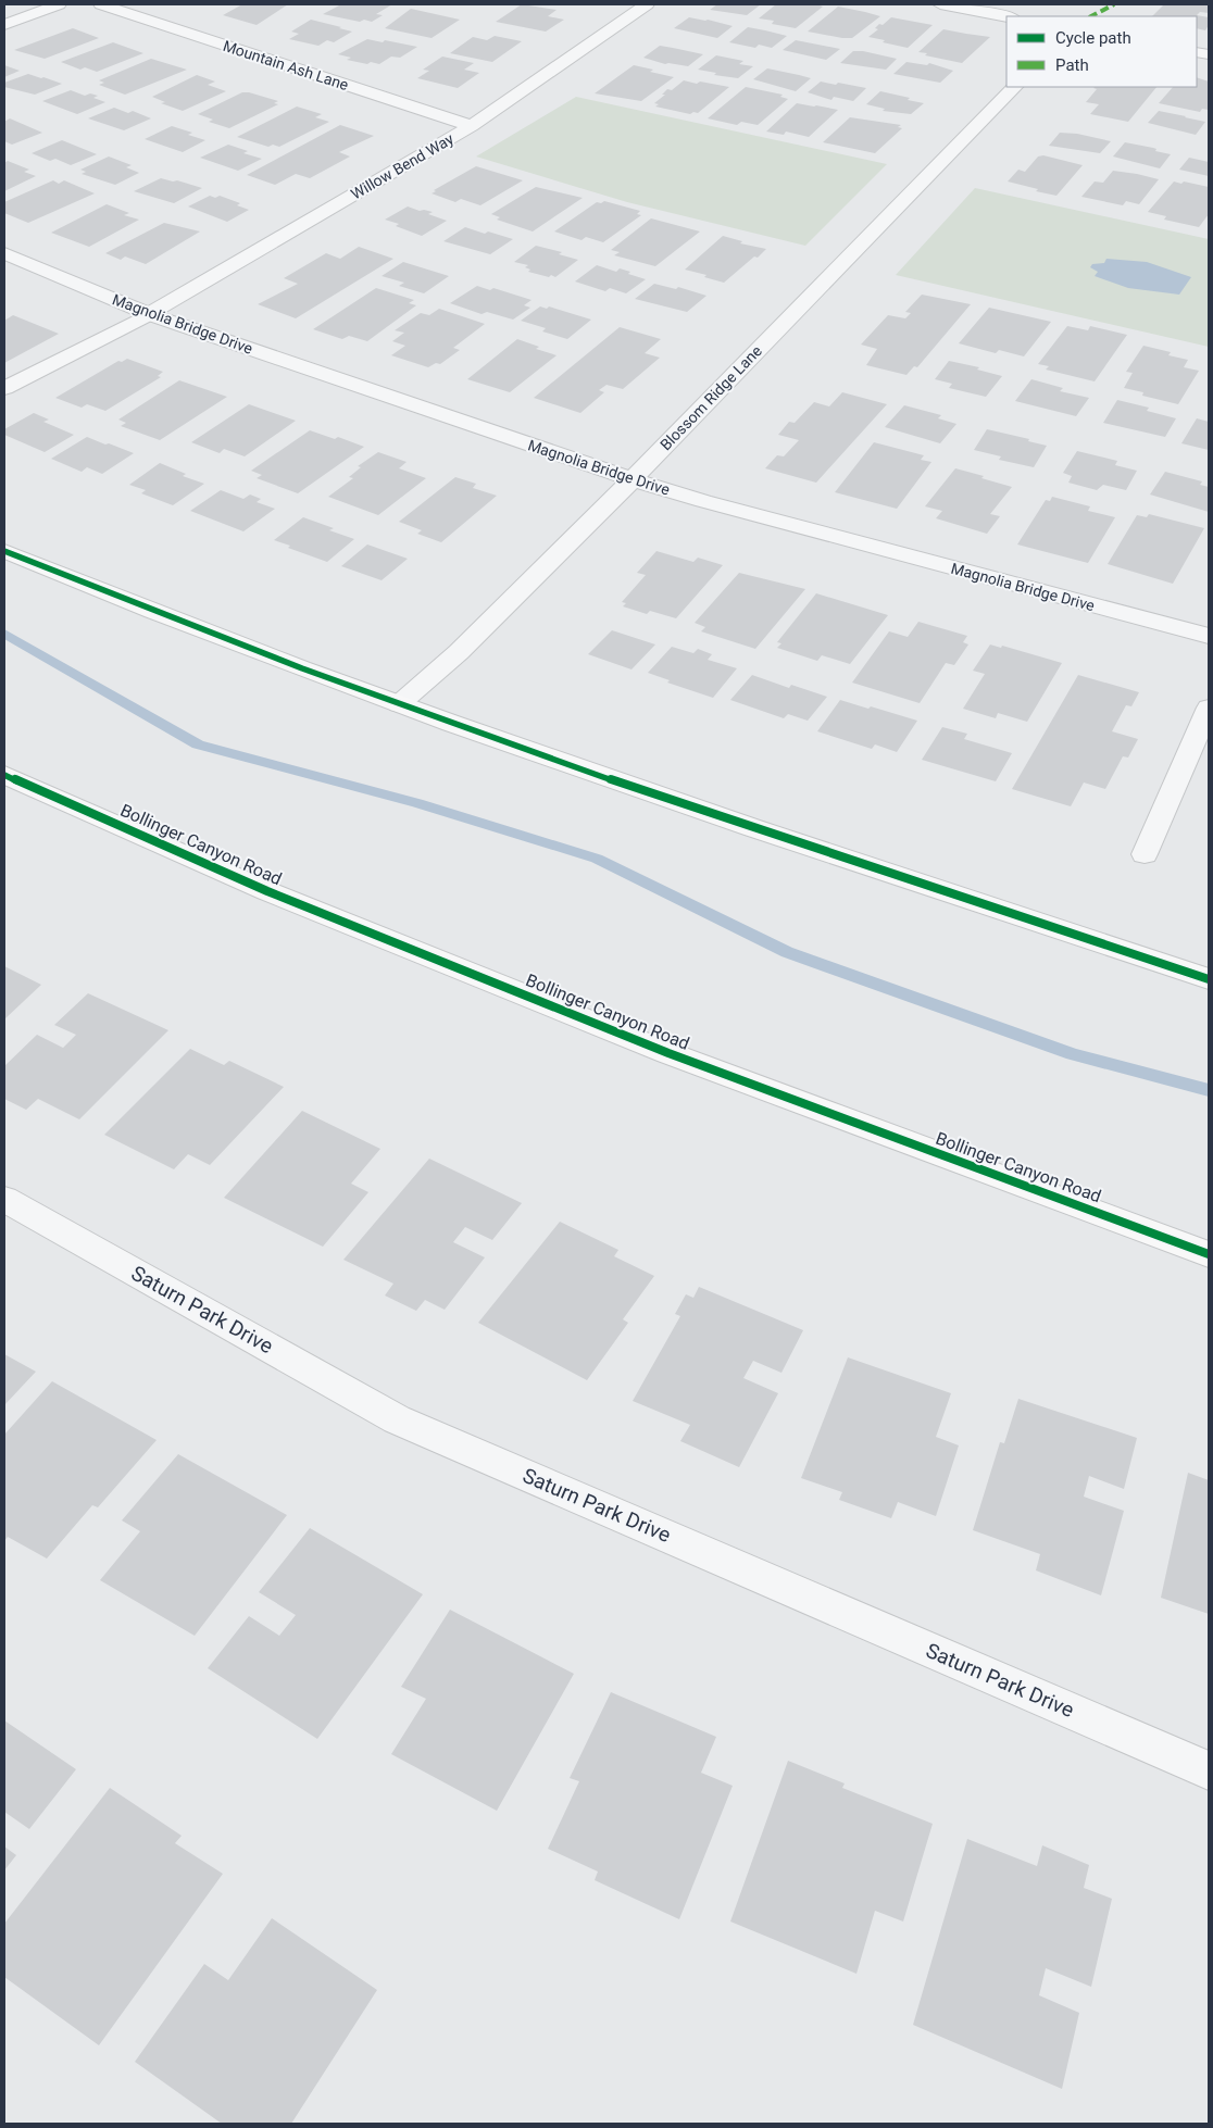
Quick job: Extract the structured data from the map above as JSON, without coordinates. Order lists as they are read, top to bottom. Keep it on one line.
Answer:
{"streets":{"main road":["Bollinger Canyon Road"],"street":["Mountain Ash Lane","Willow Bend Way","Magnolia Bridge Drive","Blossom Ridge Lane","Saturn Park Drive"]},"crossings":[["Mountain Ash Lane","Willow Bend Way"],["Willow Bend Way","Magnolia Bridge Drive"],["Magnolia Bridge Drive","Blossom Ridge Lane"]],"legend":["Cycle path","Path"]}
